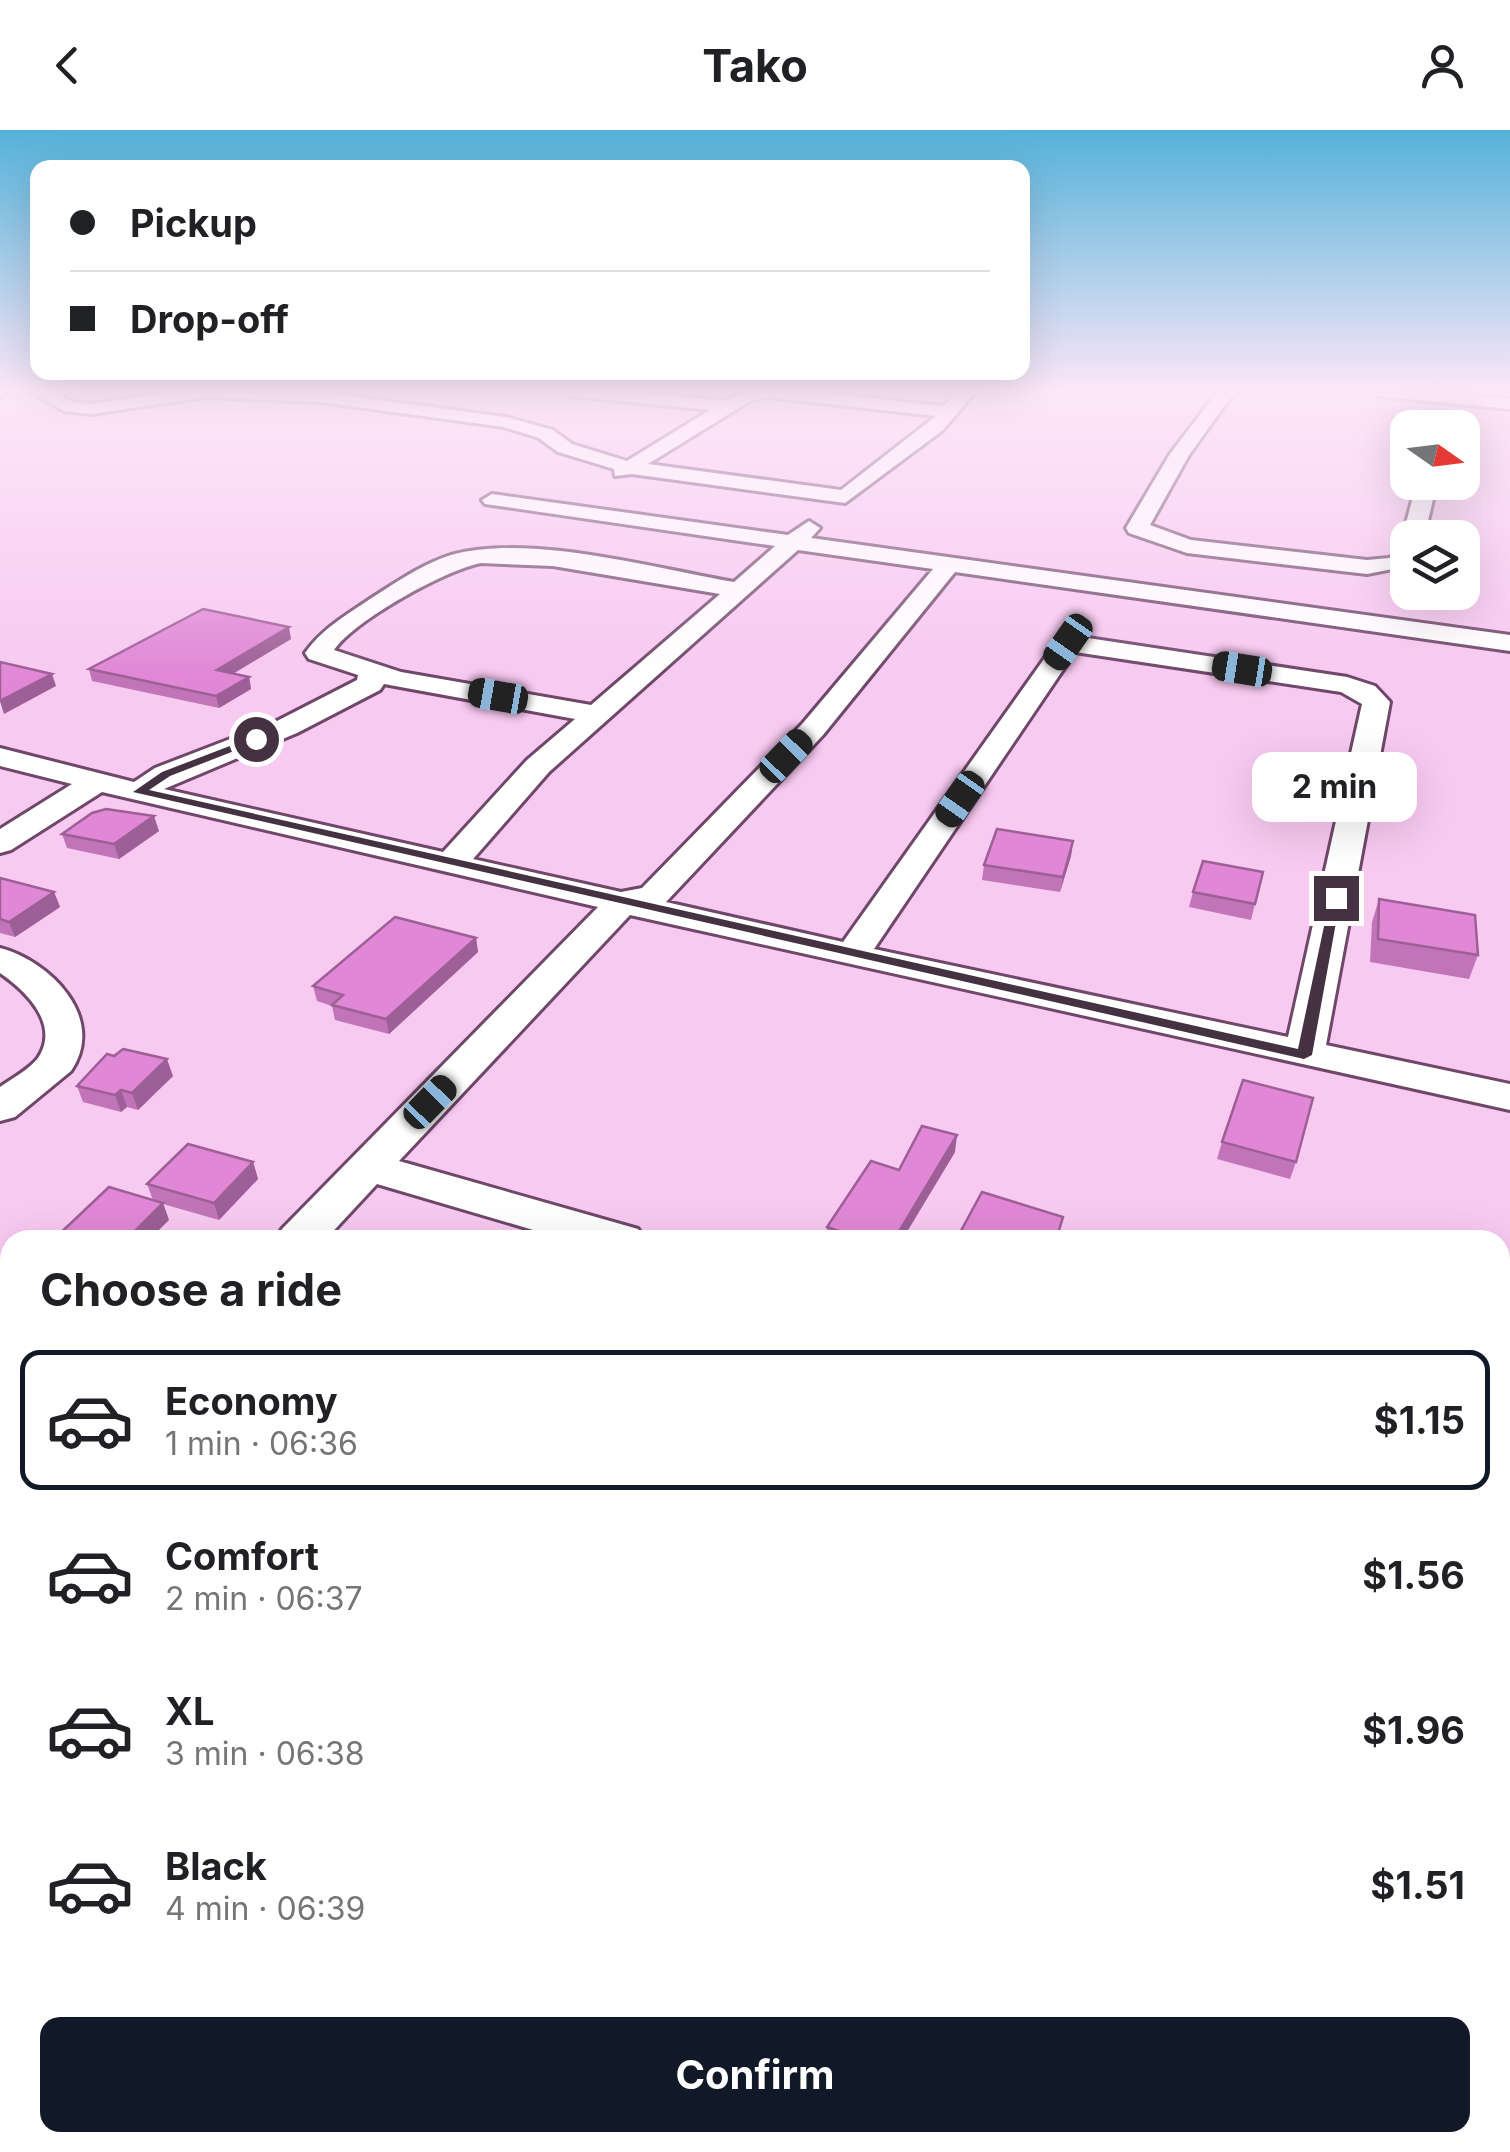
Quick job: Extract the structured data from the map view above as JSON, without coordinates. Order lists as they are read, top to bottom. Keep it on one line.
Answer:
{"north":"right","page":{"header":"Tako","banner":["Pickup","Drop-off"],"bubble":"2 min","heading":"Choose a ride","list":[{"name":"Economy","note":"1 min · 06:36","value":"$1.15"},{"name":"Comfort","note":"2 min · 06:37","value":"$1.56"},{"name":"XL","note":"3 min · 06:38","value":"$1.96"},{"name":"Black","note":"4 min · 06:39","value":"$1.51"}],"buttons":"Confirm"}}
